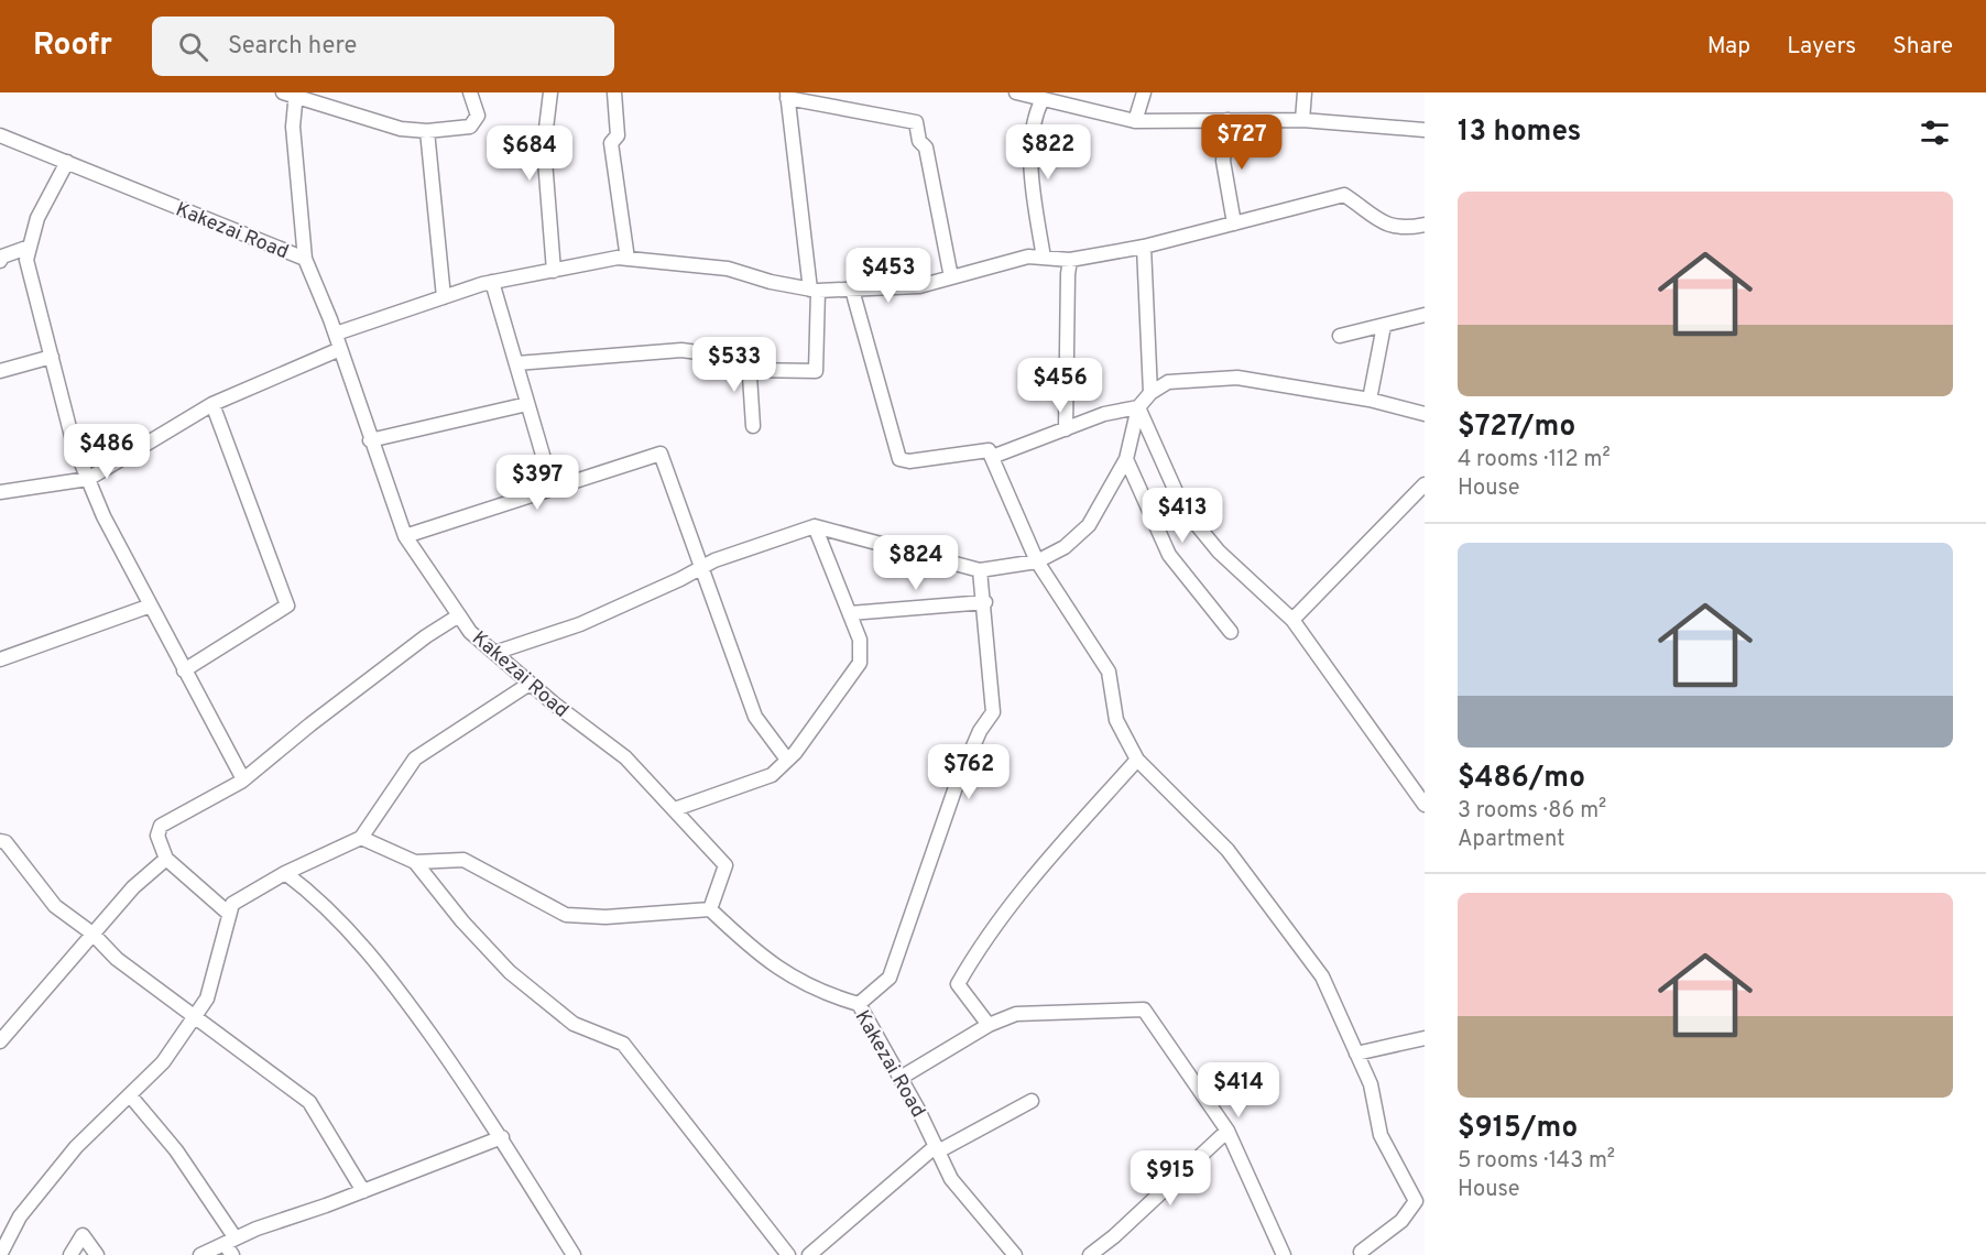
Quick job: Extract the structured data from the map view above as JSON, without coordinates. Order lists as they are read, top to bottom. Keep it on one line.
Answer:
{"streets":{"street":["Kakezai Road"]},"page":{"header":"Roofr","search":"Search here","nav":["Map","Layers","Share"],"heading":"13 homes","price":["$727","$822","$684","$453","$533","$456","$486","$397","$413","$824","$762","$414","$915"],"list":[{"name":"$727/mo","note":"4 rooms · 112 m² · House"},{"name":"$486/mo","note":"3 rooms · 86 m² · Apartment"},{"name":"$915/mo","note":"5 rooms · 143 m² · House"}]}}
